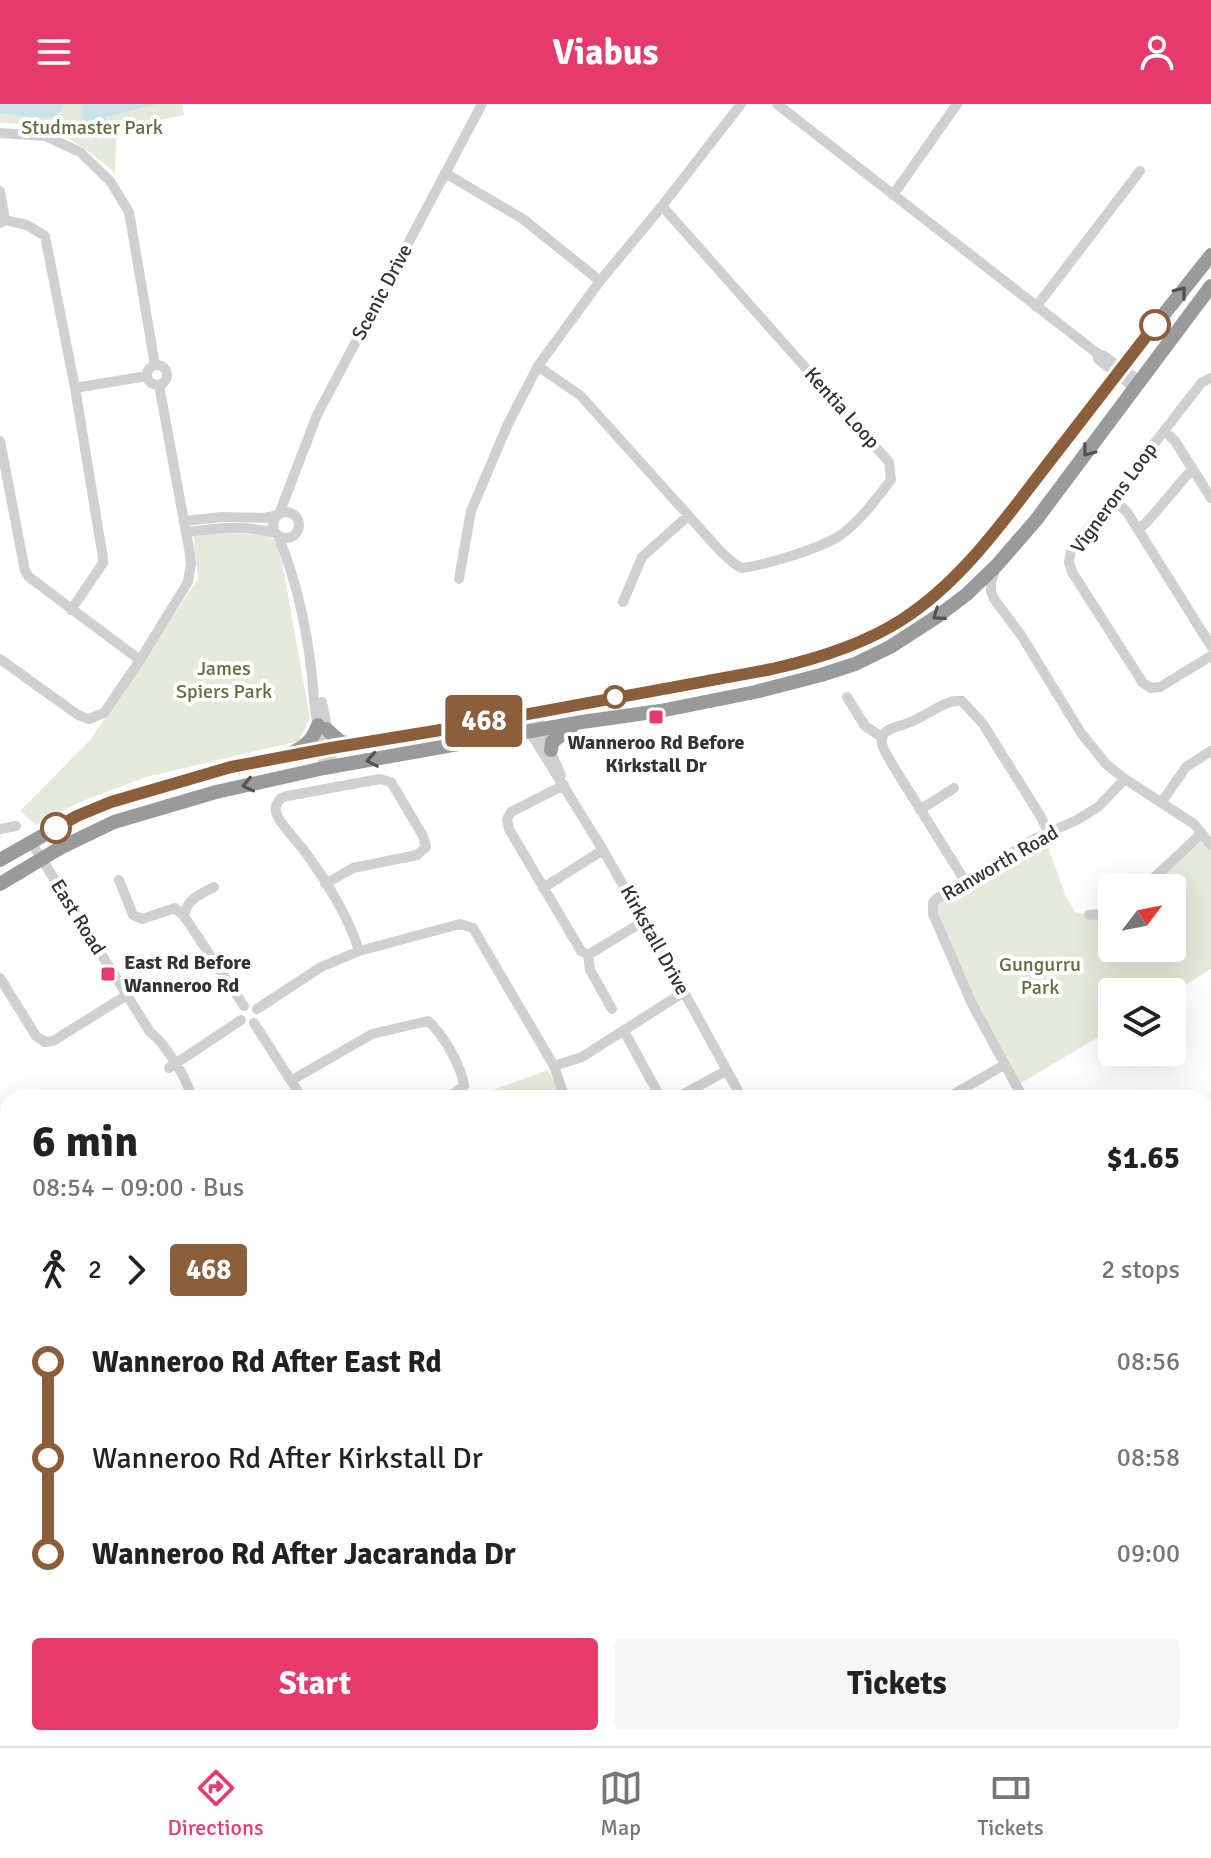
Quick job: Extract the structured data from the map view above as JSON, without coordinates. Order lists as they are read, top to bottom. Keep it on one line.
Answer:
{"streets":{"street":["Scenic Drive","Kentia Loop","Vignerons Loop","Ranworth Road","East Road","Kirkstall Drive"]},"parks":["Studmaster Park","James Spiers Park","Gungurru Park"],"places":{"transit":["Wanneroo Rd Before Kirkstall Dr","East Rd Before Wanneroo Rd"]},"lines":["bus line 468"],"north":"top right","page":{"header":"Viabus","on_map":"468","heading":["6 min","08:54 – 09:00 · Bus","$1.65"],"legs":["2","468","2 stops"],"list":[{"name":"Wanneroo Rd After East Rd","value":"08:56"},{"name":"Wanneroo Rd After Kirkstall Dr","value":"08:58"},{"name":"Wanneroo Rd After Jacaranda Dr","value":"09:00"}],"buttons":["Start","Tickets"],"tabs":["Directions","Map","Tickets"]}}
